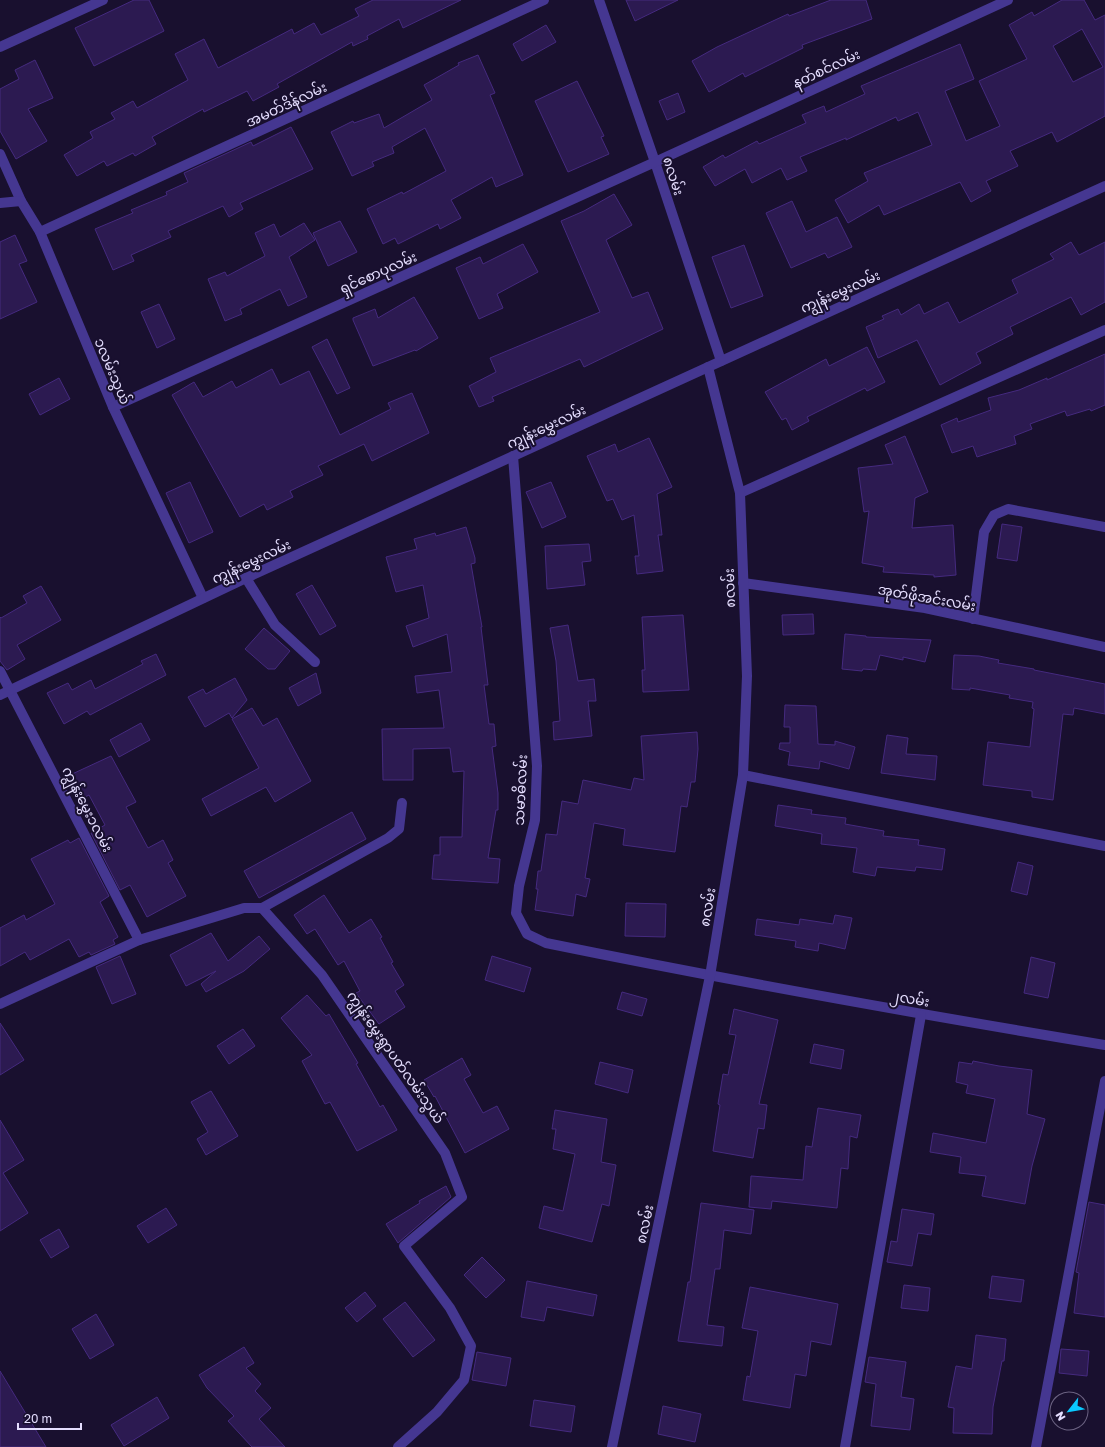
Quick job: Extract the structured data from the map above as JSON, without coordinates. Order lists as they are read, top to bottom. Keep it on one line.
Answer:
{"streets":{"street":["နတ်စင်လမ်း","အမတ်ဒိန်လမ်း","၈လမ်း","ရှင်စောပုလမ်း","ကျွန်းမွှေးလမ်း","၁လမ်းသွယ်","အုတ်ဖိုအင်းလမ်း","သမာဓိလမ်း","ကျွန်းမွှေး၁လမ်း","၂လမ်း","ကျွန်းမွှေးရွာပတ်လမ်းသွယ်"]},"crossings":[["နတ်စင်လမ်း","၈လမ်း"],["နတ်စင်လမ်း","ရှင်စောပုလမ်း"],["အမတ်ဒိန်လမ်း","၁လမ်းသွယ်"],["၈လမ်း","ရှင်စောပုလမ်း"],["၈လမ်း","ကျွန်းမွှေးလမ်း"],["၈လမ်း","အုတ်ဖိုအင်းလမ်း"],["၈လမ်း","သမာဓိလမ်း"],["၈လမ်း","၂လမ်း"],["ရှင်စောပုလမ်း","၁လမ်းသွယ်"],["ကျွန်းမွှေးလမ်း","၁လမ်းသွယ်"],["ကျွန်းမွှေးလမ်း","သမာဓိလမ်း"],["ကျွန်းမွှေးလမ်း","ကျွန်းမွှေး၁လမ်း"],["သမာဓိလမ်း","၂လမ်း"]],"scale_bar":"20 m","north":"bottom left"}
